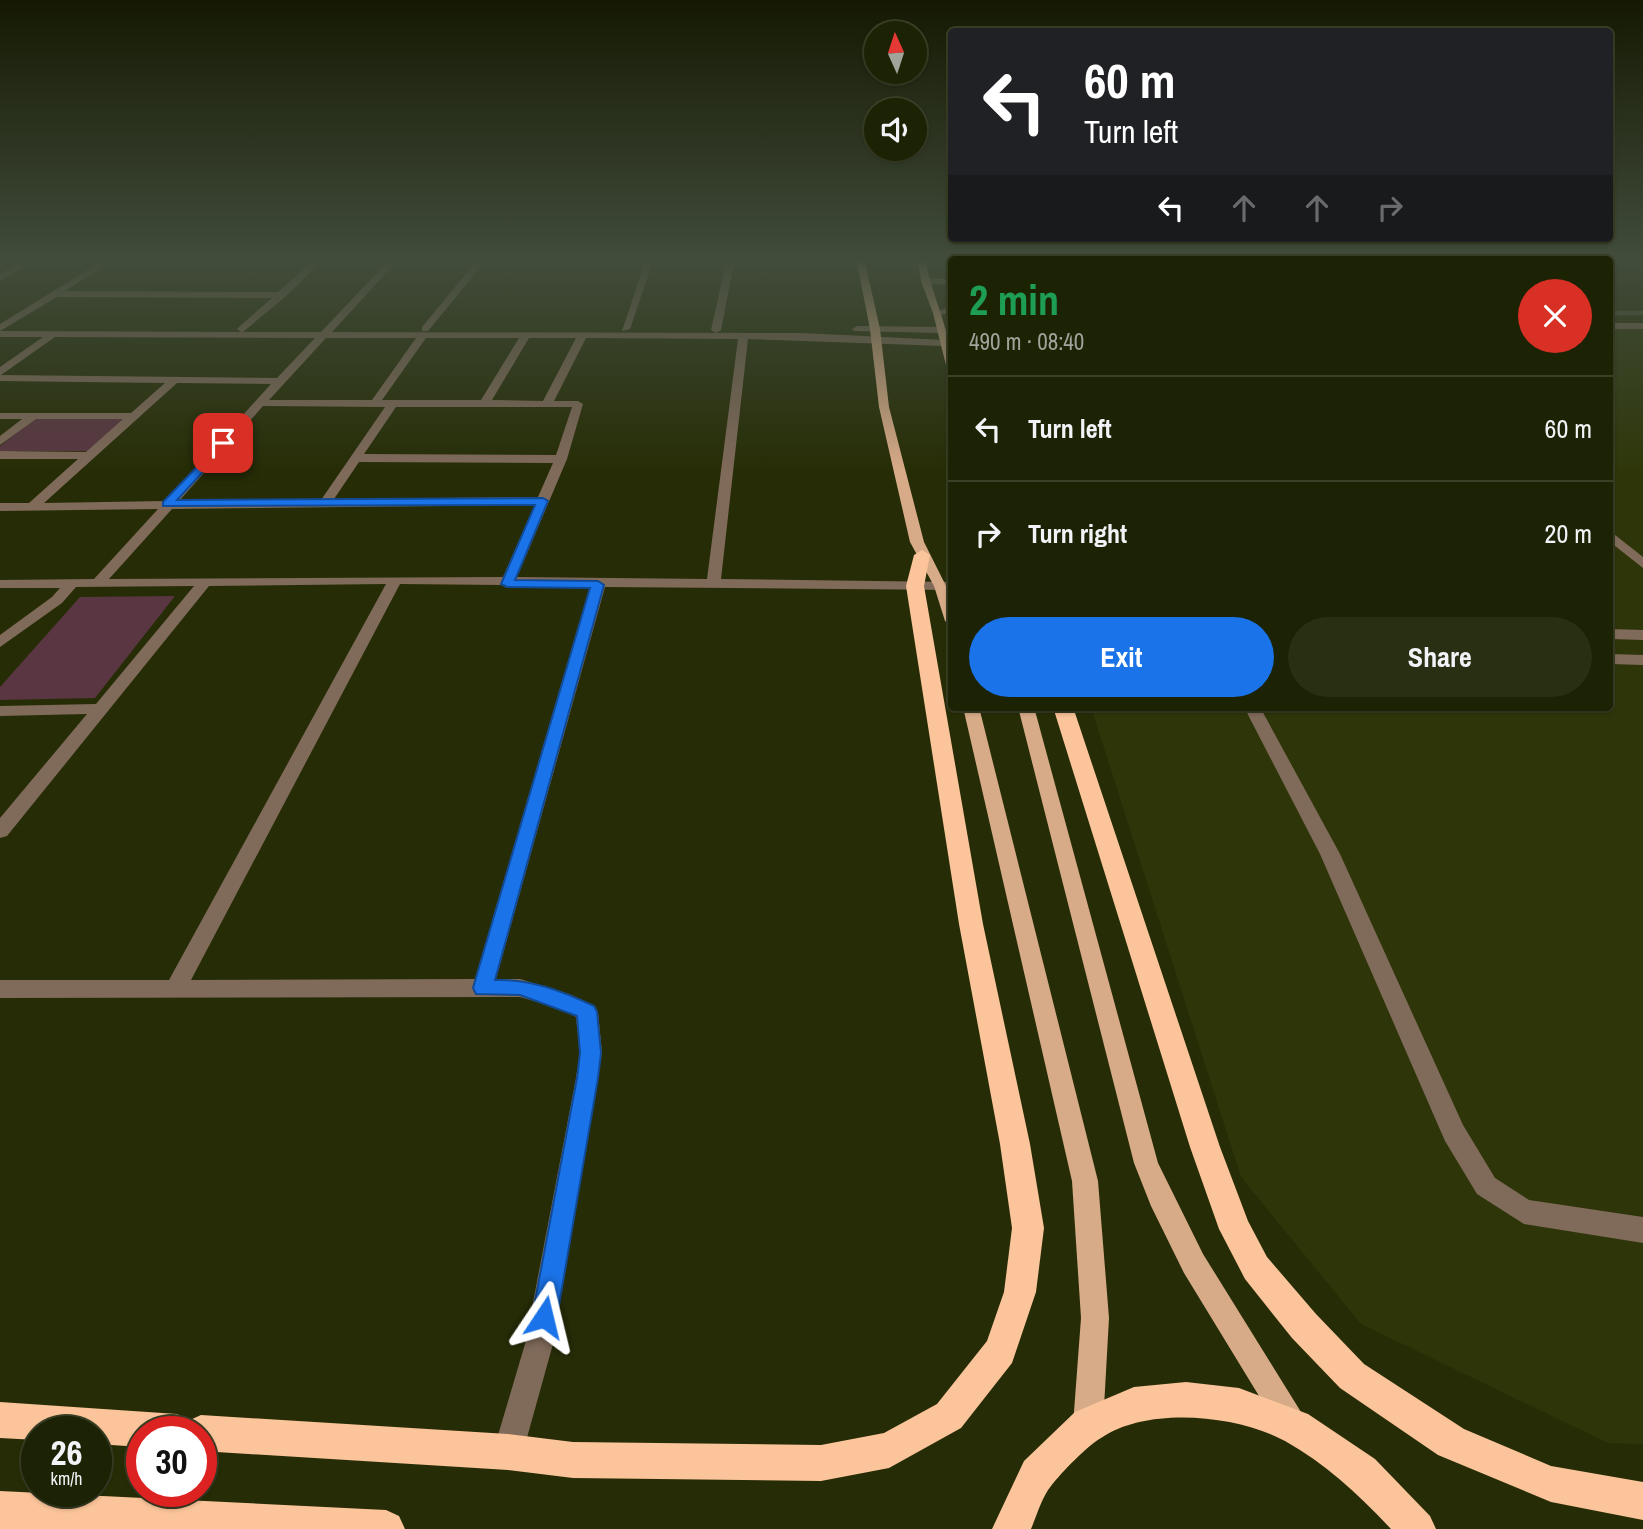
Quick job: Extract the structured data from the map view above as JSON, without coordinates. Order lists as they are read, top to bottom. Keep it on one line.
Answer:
{"north":"top","page":{"turn":["60 m","Turn left"],"heading":["2 min","490 m · 08:40"],"list":[{"name":"Turn left","value":"60 m"},{"name":"Turn right","value":"20 m"}],"buttons":["Exit","Share"],"speed":"26 km/h","limit":"30"}}
